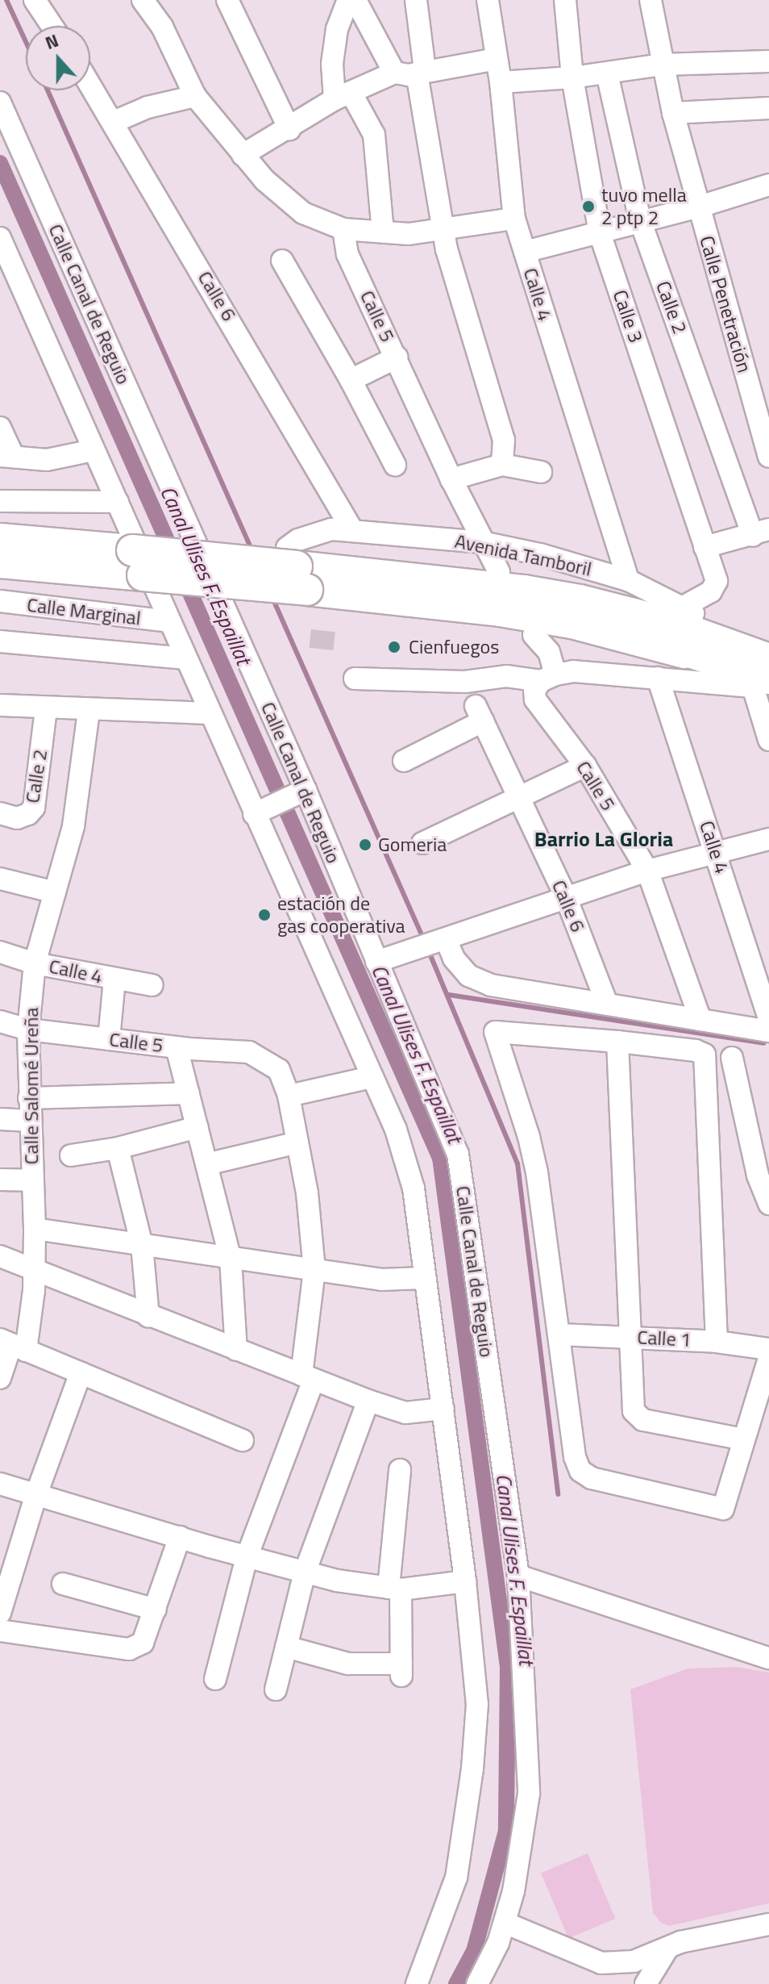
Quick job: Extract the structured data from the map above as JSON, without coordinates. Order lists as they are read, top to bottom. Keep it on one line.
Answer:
{"streets":{"street":["Calle 4","Calle 6","Calle Canal de Reguio","Calle Penetración","Calle 2","Calle 5","Calle 3","Avenida Tamboril","Calle Marginal","Calle Salomé Ureña","Calle 1"]},"crossings":[["Calle 4","Avenida Tamboril"],["Calle 4","Calle Salomé Ureña"],["Calle 6","Avenida Tamboril"],["Calle 5","Avenida Tamboril"],["Calle 5","Calle Salomé Ureña"],["Calle 3","Avenida Tamboril"]],"districts":["Barrio La Gloria"],"water":["Canal Ulises F. Espaillat"],"places":["tuvo mella 2 ptp 2","Cienfuegos","Gomeria","estación de gas cooperativa"],"north":"top"}
